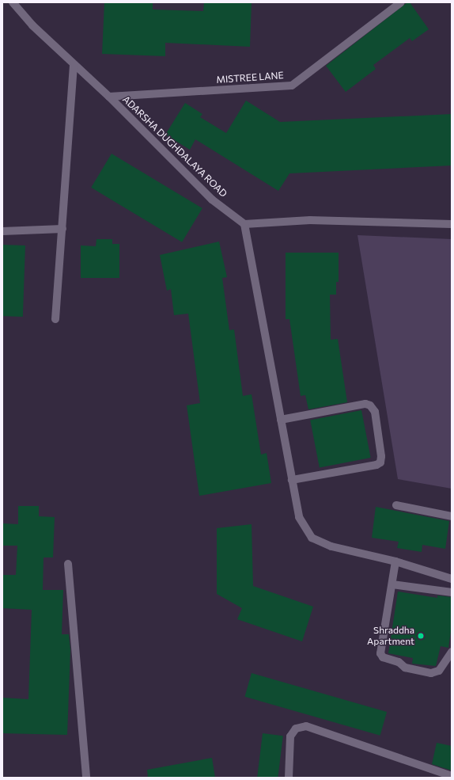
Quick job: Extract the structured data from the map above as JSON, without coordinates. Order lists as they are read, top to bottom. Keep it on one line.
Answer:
{"streets":{"street":["MISTREE LANE","ADARSHA DUGHDALAYA ROAD"]},"crossings":[["MISTREE LANE","ADARSHA DUGHDALAYA ROAD"]],"places":["Shraddha Apartment"]}
